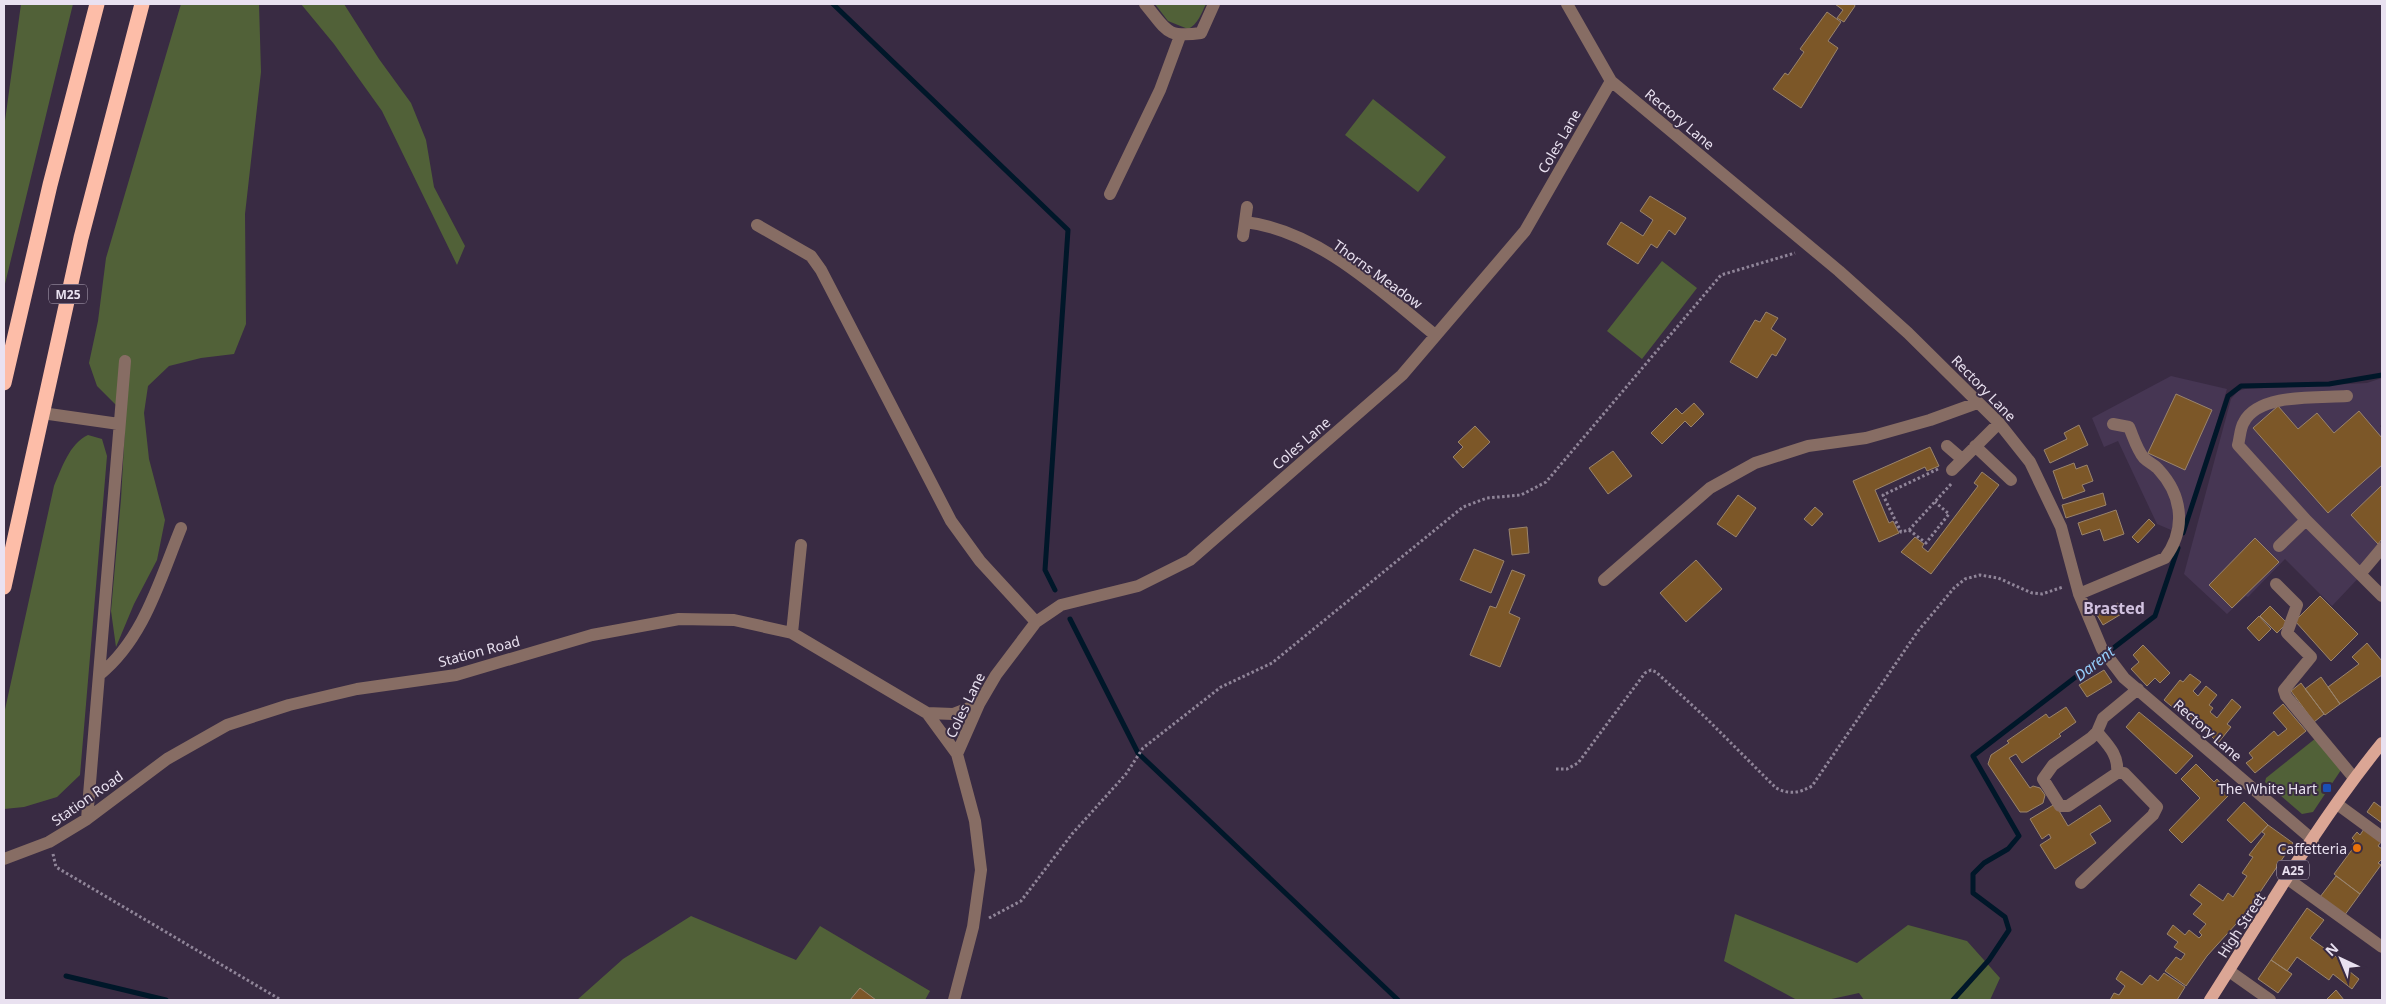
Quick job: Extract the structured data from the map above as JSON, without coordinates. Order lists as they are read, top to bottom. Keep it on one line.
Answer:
{"streets":{"highway":["M25"],"main road":["A25","High Street"],"street":["Rectory Lane","Coles Lane","Thorns Meadow","Station Road"]},"crossings":[["Rectory Lane","Coles Lane"],["Rectory Lane","High Street"],["Coles Lane","Thorns Meadow"],["Coles Lane","Station Road"]],"districts":["Brasted"],"water":["Darent"],"places":{"transit":["The White Hart"],"other":["Caffetteria"]},"north":"top left"}
